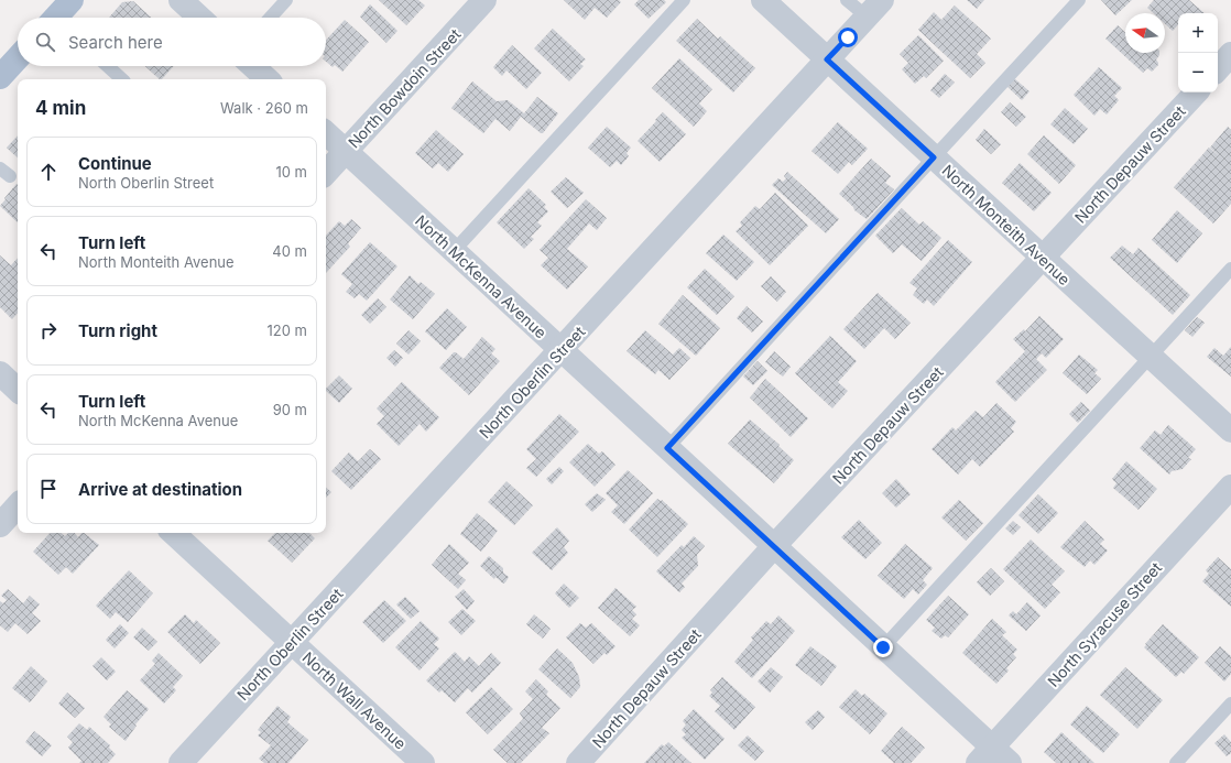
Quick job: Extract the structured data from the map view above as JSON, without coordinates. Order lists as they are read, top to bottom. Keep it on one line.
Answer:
{"streets":{"street":["North Bowdoin Street","North Depauw Street","North Monteith Avenue","North McKenna Avenue","North Oberlin Street","North Syracuse Street","North Wall Avenue"]},"crossings":[["North Bowdoin Street","North McKenna Avenue"],["North Depauw Street","North Monteith Avenue"],["North Depauw Street","North McKenna Avenue"],["North Monteith Avenue","North Oberlin Street"],["North McKenna Avenue","North Oberlin Street"],["North McKenna Avenue","North Syracuse Street"],["North Oberlin Street","North Wall Avenue"]],"north":"left","page":{"map_buttons":["+","−"],"search":"Search here","heading":["4 min","Walk · 260 m"],"list":[["Continue","North Oberlin Street","10 m"],["Turn left","North Monteith Avenue","40 m"],["Turn right","120 m"],["Turn left","North McKenna Avenue","90 m"],"Arrive at destination"]}}
